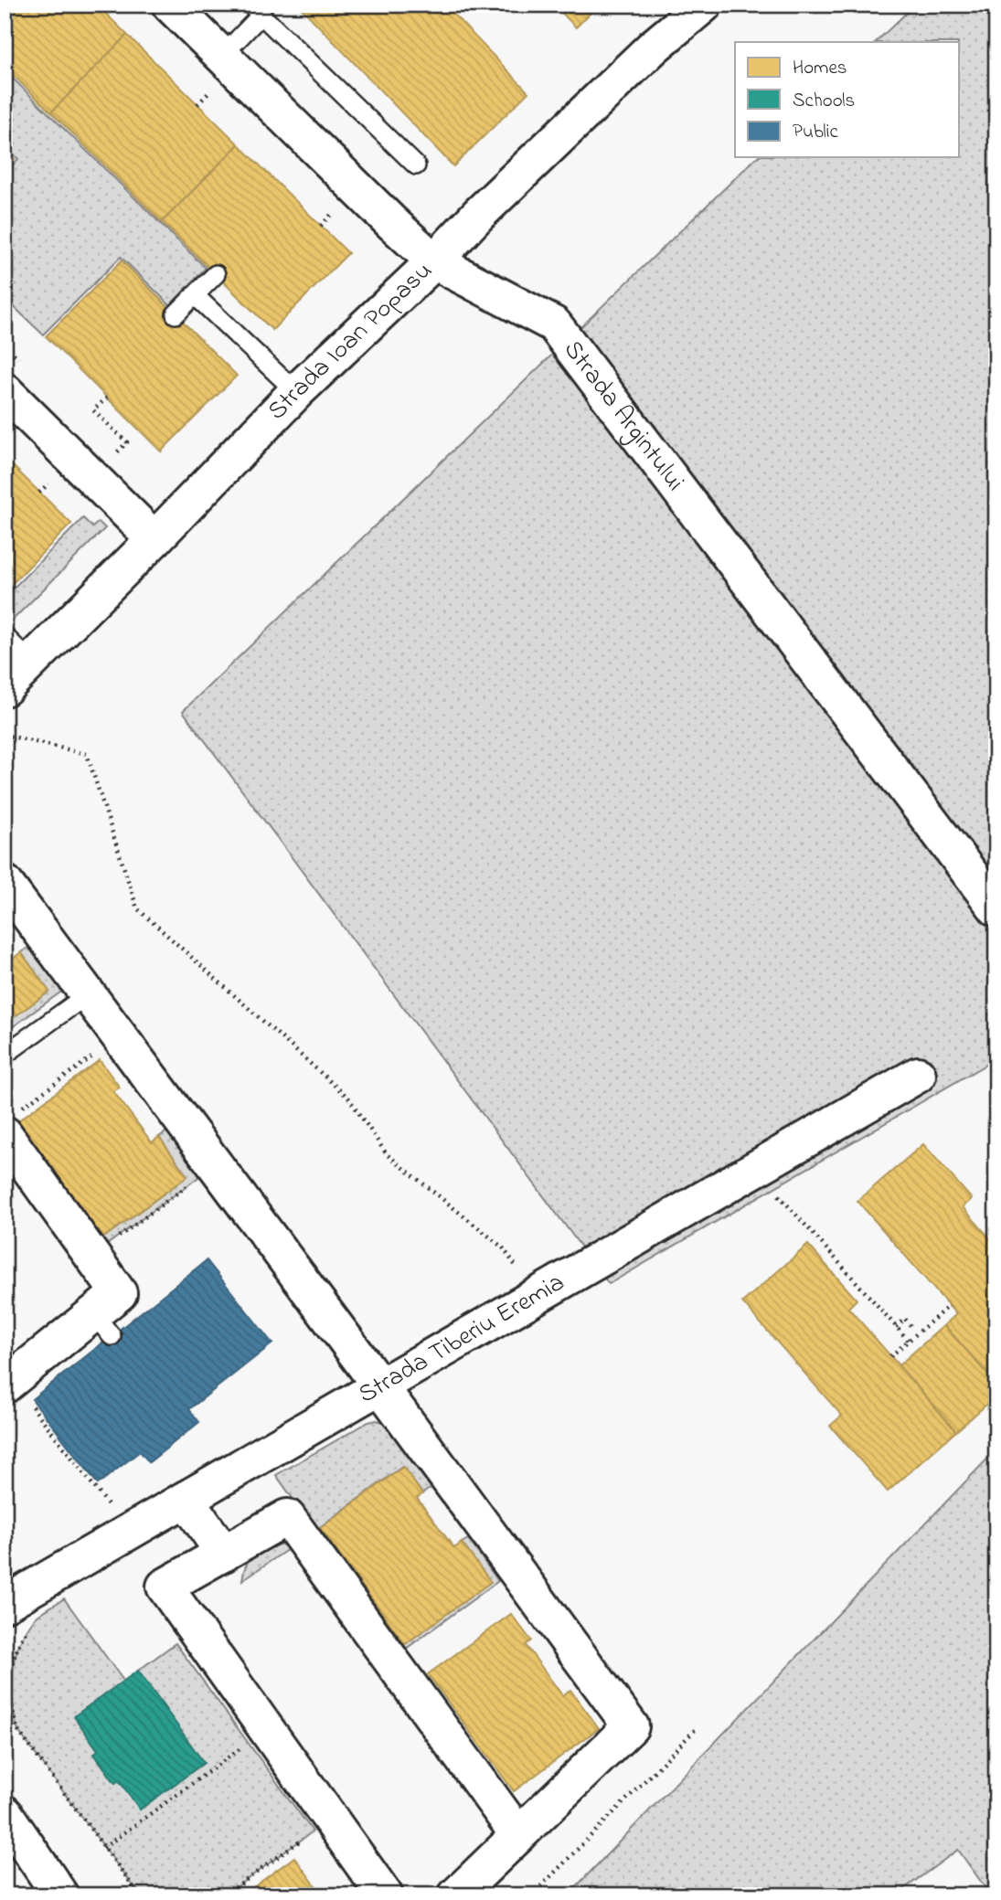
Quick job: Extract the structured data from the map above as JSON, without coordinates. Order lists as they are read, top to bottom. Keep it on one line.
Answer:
{"streets":{"street":["Strada Ioan Popasu","Strada Argintului","Strada Tiberiu Eremia"]},"crossings":[["Strada Ioan Popasu","Strada Argintului"]],"legend":["Homes","Schools","Public"]}
